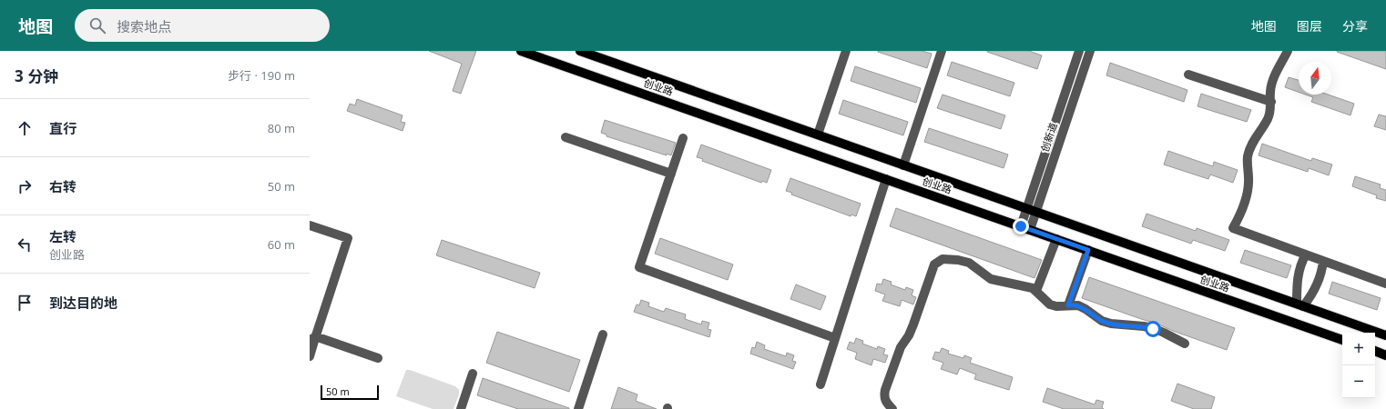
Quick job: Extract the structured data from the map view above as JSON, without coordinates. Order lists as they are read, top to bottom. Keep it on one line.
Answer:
{"streets":{"main road":["创业路"],"street":["创新道"]},"crossings":[["创业路","创新道"]],"scale_bar":"50 m","north":"top","page":{"header":"地图","search":"搜索地点","nav":["地图","图层","分享"],"heading":["3 分钟","步行 · 190 m"],"list":[["直行","80 m"],["右转","50 m"],["左转","创业路","60 m"],"到达目的地"],"map_buttons":["+","−"],"scale":"50 m"}}
